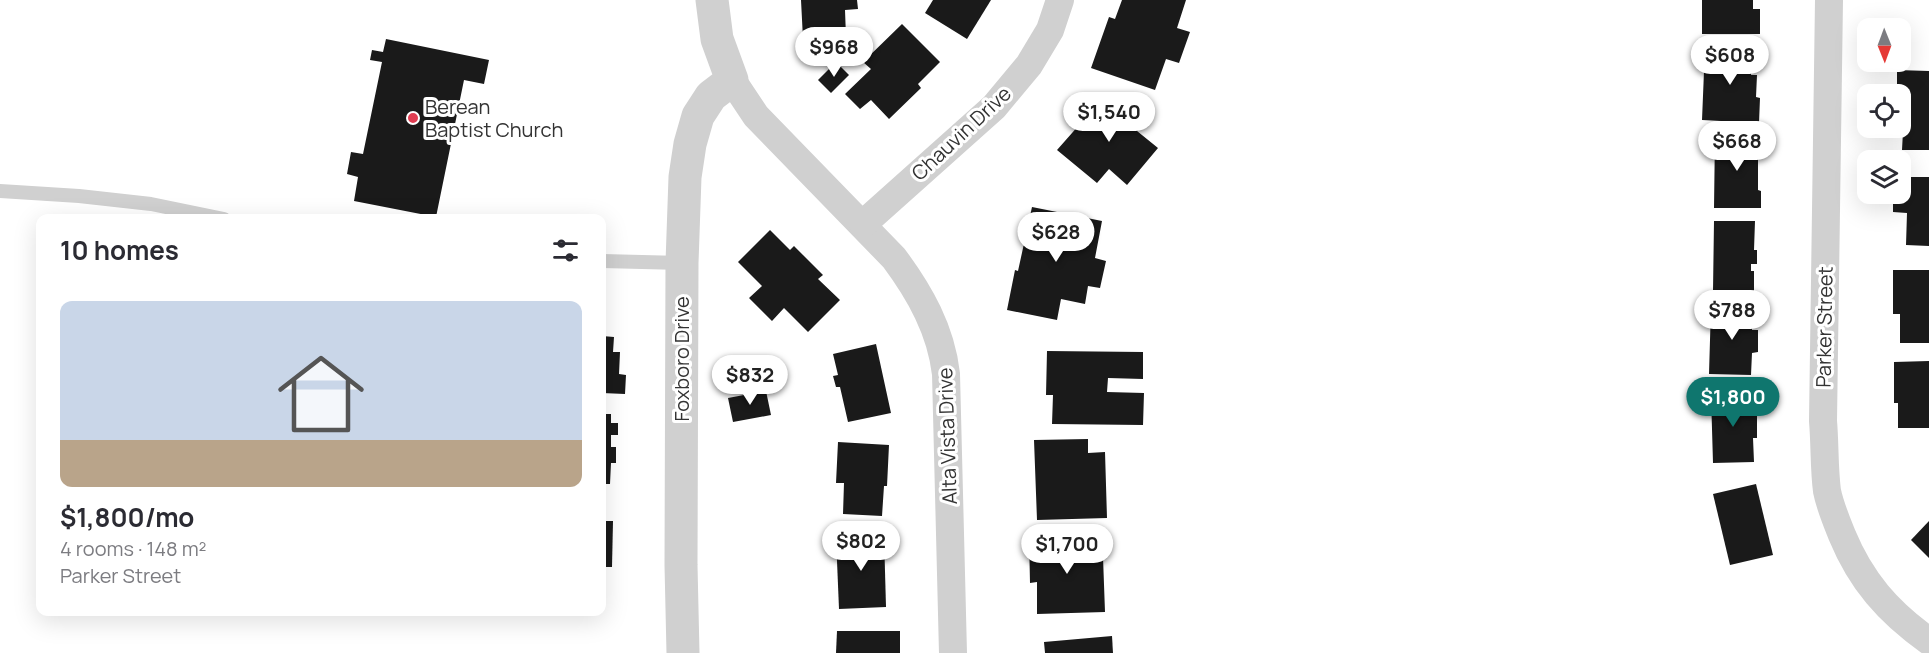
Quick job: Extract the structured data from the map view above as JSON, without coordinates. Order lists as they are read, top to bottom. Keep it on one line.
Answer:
{"streets":{"street":["Chauvin Drive","Parker Street","Foxboro Drive","Alta Vista Drive"]},"crossings":[["Chauvin Drive","Alta Vista Drive"],["Foxboro Drive","Alta Vista Drive"]],"places":["Berean Baptist Church"],"north":"bottom","page":{"price":["$968","$608","$1,540","$668","$628","$788","$832","$1,800","$802","$1,700"],"heading":"10 homes","list":[{"name":"$1,800/mo","note":"4 rooms · 148 m² · Parker Street"}]}}
